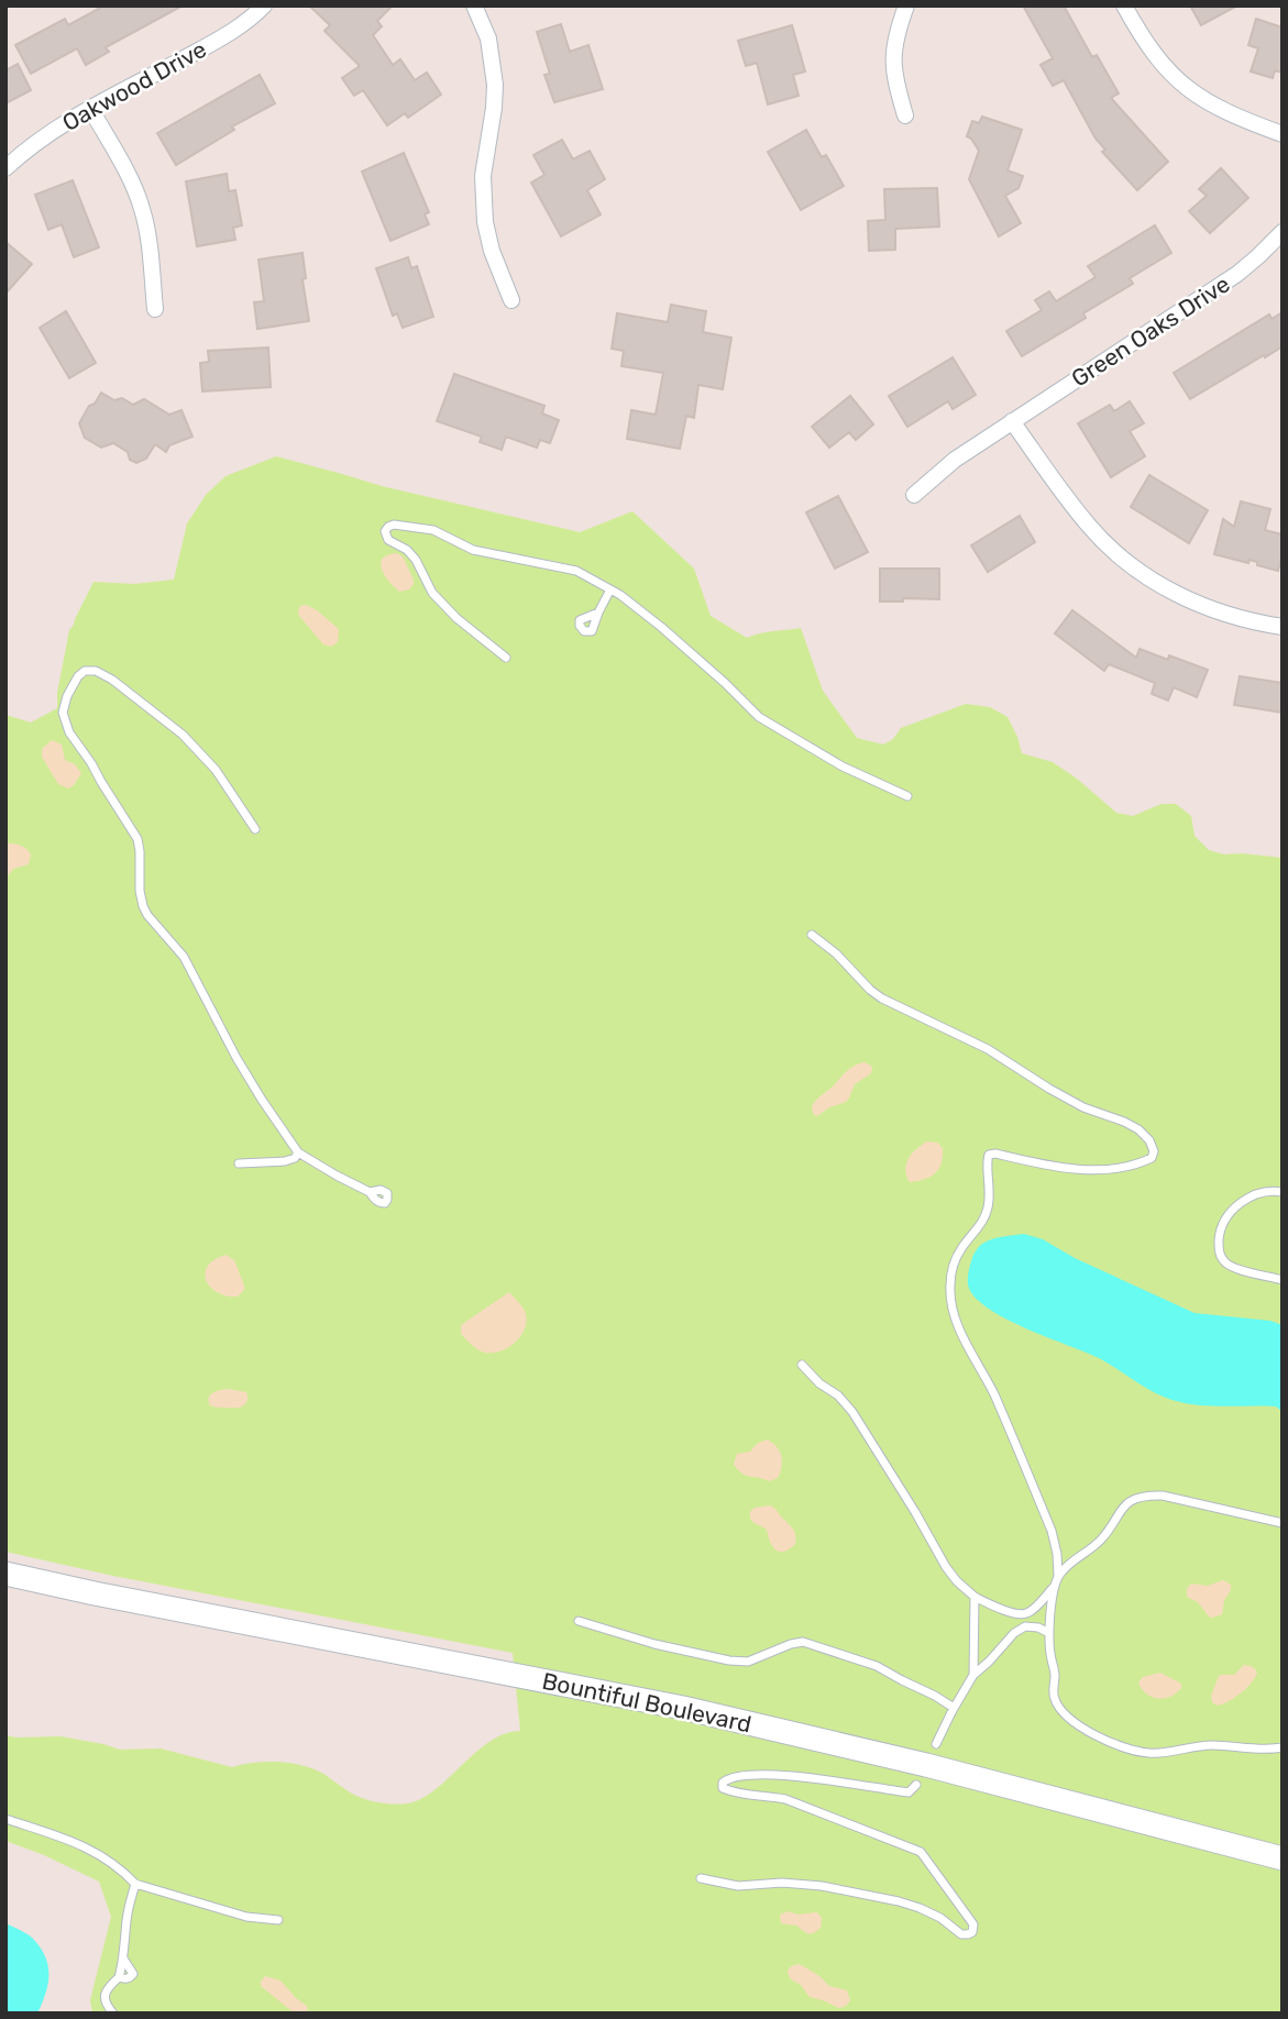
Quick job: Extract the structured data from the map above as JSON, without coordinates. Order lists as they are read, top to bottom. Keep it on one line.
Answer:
{"streets":{"main road":["Bountiful Boulevard"],"street":["Oakwood Drive","Green Oaks Drive"]}}
